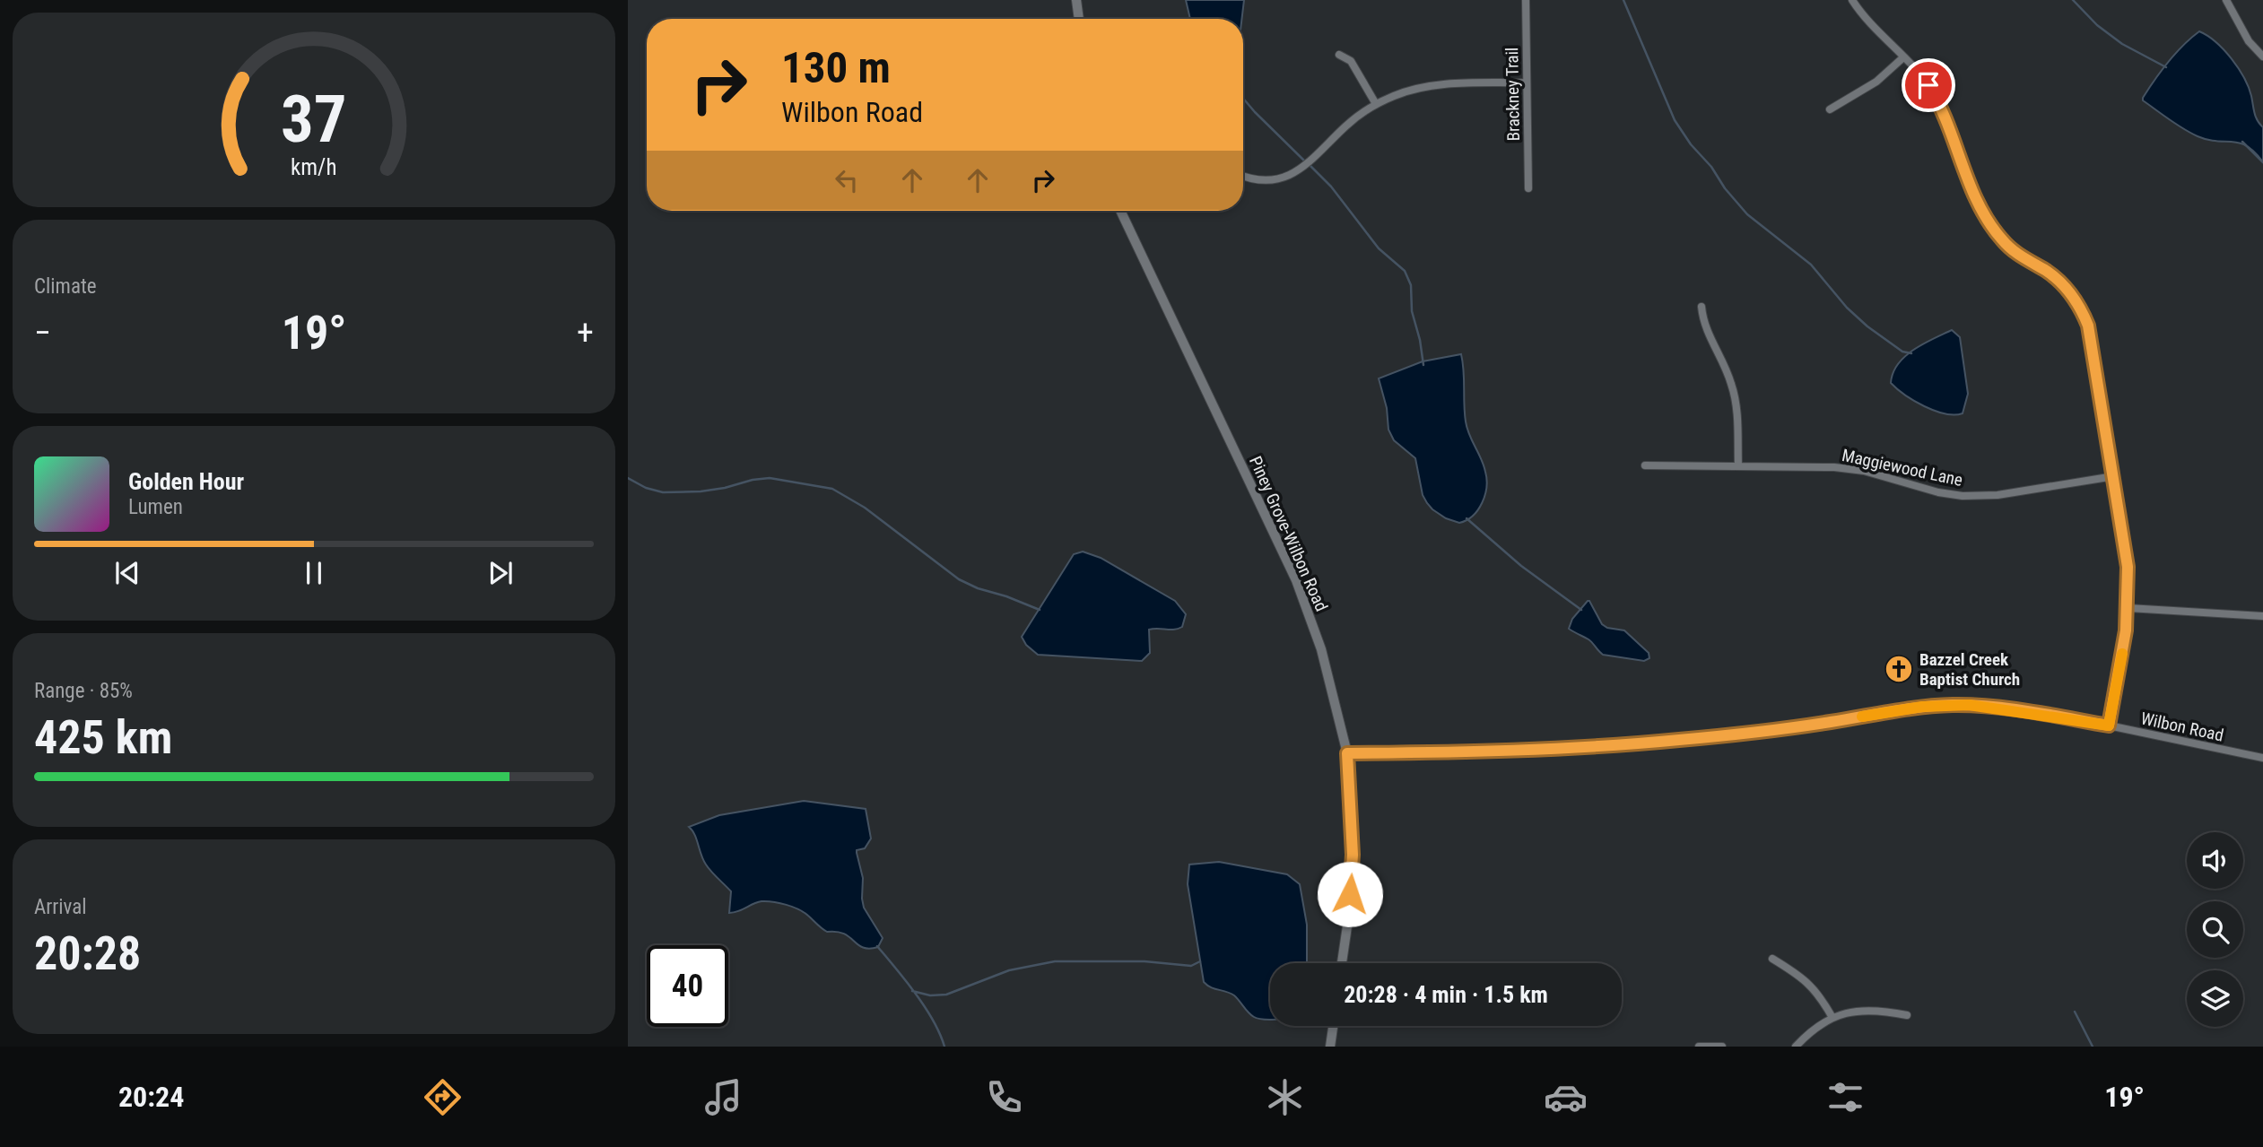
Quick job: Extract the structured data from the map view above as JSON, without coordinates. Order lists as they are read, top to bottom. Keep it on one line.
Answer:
{"streets":{"street":["Brackney Trail","Maggiewood Lane","Piney Grove-Wilbon Road","Wilbon Road"]},"crossings":[["Piney Grove-Wilbon Road","Wilbon Road"]],"places":{"church":["Bazzel Creek Baptist Church"]},"page":{"turn":["130 m","Wilbon Road"],"tile":["Climate",["Range · 85%","425 km"],["Arrival","20:28"]],"heat":["−","19°","+"],"song":["Golden Hour","Lumen"],"limit":"40","trip":"20:28 · 4 min · 1.5 km","tabs":["20:24","19°"],"gauge":["37","km/h"]}}
